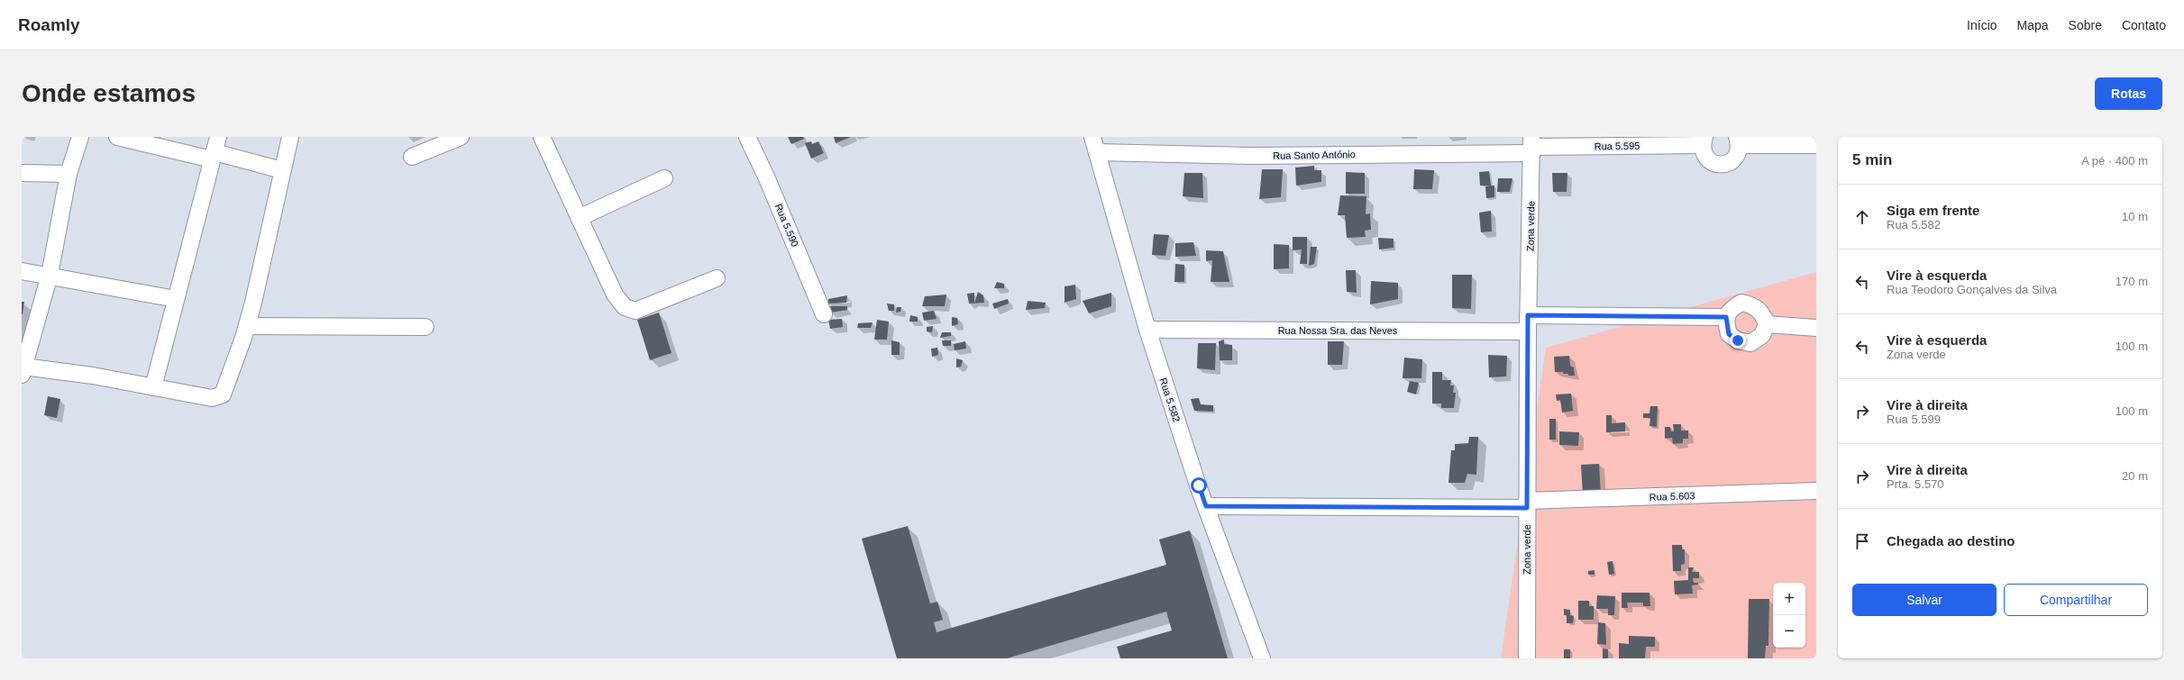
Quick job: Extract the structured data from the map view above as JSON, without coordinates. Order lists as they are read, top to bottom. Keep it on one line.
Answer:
{"streets":{"street":["Rua 5.595","Rua Santo António","Rua 5.590","Zona verde","Rua Nossa Sra. das Neves","Rua 5.582","Rua 5.603"]},"crossings":[["Rua 5.595","Rua Santo António"],["Rua 5.595","Zona verde"],["Rua Santo António","Zona verde"],["Rua Santo António","Rua 5.582"],["Zona verde","Rua Nossa Sra. das Neves"],["Zona verde","Rua 5.603"],["Rua Nossa Sra. das Neves","Rua 5.582"],["Rua 5.582","Rua 5.603"]],"page":{"header":"Roamly","nav":["Início","Mapa","Sobre","Contato"],"buttons":["Rotas",["Salvar","Compartilhar"]],"title":"Onde estamos","heading":["5 min","A pé · 400 m"],"list":[["Siga em frente","Rua 5.582","10 m"],["Vire à esquerda","Rua Teodoro Gonçalves da Silva","170 m"],["Vire à esquerda","Zona verde","100 m"],["Vire à direita","Rua 5.599","100 m"],["Vire à direita","Prta. 5.570","20 m"],"Chegada ao destino"],"map_buttons":["+","−"]}}
